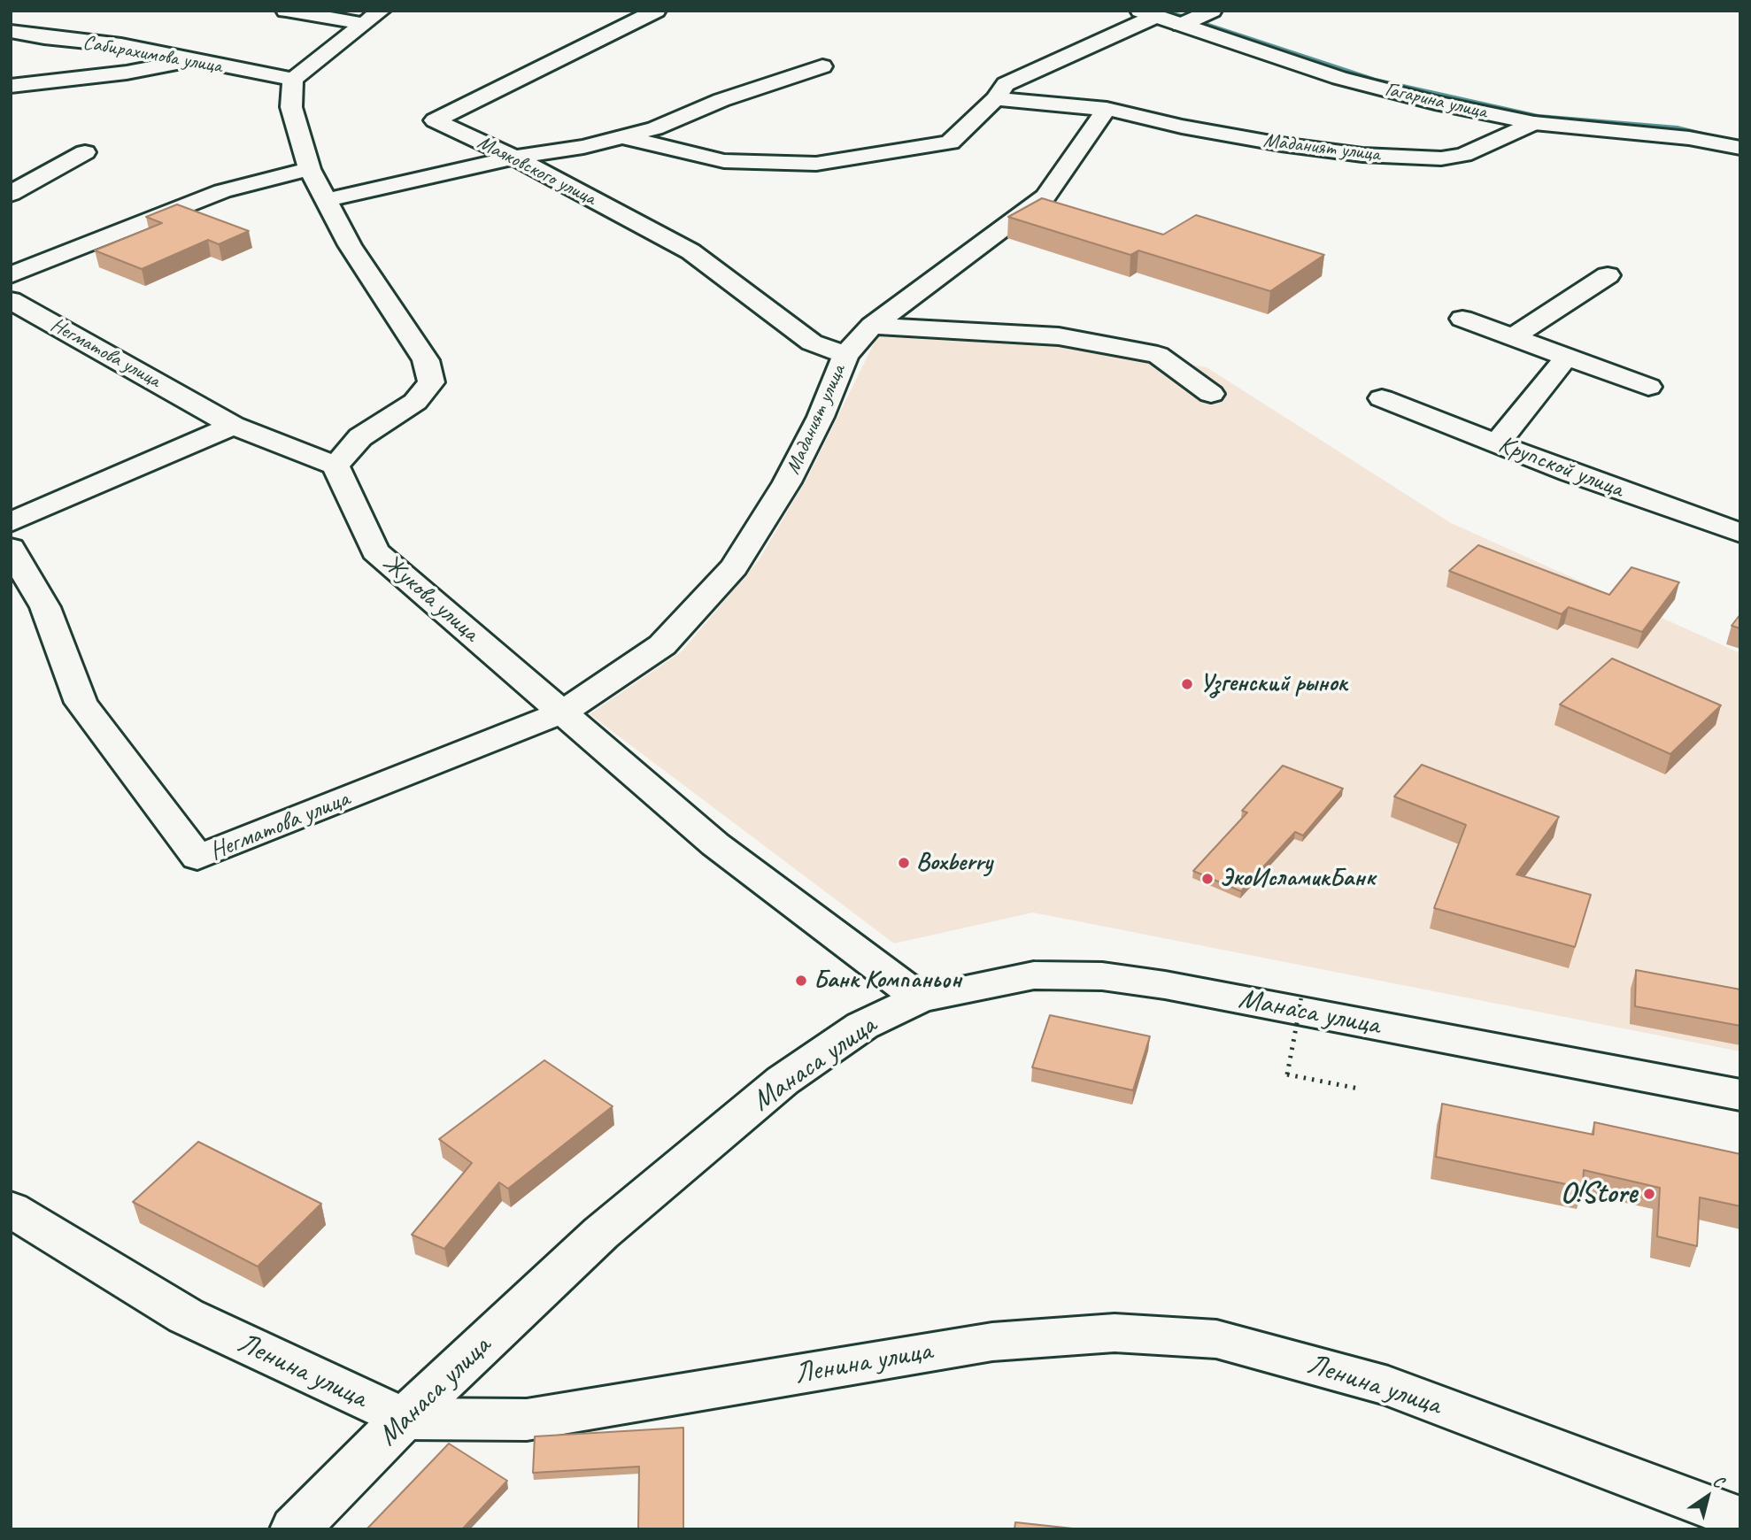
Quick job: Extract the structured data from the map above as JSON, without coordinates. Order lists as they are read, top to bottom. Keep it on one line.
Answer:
{"streets":{"street":["Сабирахимова улица","Гагарина улица","Маданият улица","Маяковского улица","Негматова улица","Крупской улица","Жукова улица","Манаса улица","Ленина улица"]},"crossings":[["Гагарина улица","Маданият улица"],["Маданият улица","Маяковского улица"],["Маданият улица","Негматова улица"],["Маданият улица","Жукова улица"],["Негматова улица","Жукова улица"],["Жукова улица","Манаса улица"],["Манаса улица","Ленина улица"]],"places":["Узгенский рынок","Boxberry","ЭкоИсламикБанк","Банк Компаньон","O!Store"],"north":"top right"}
